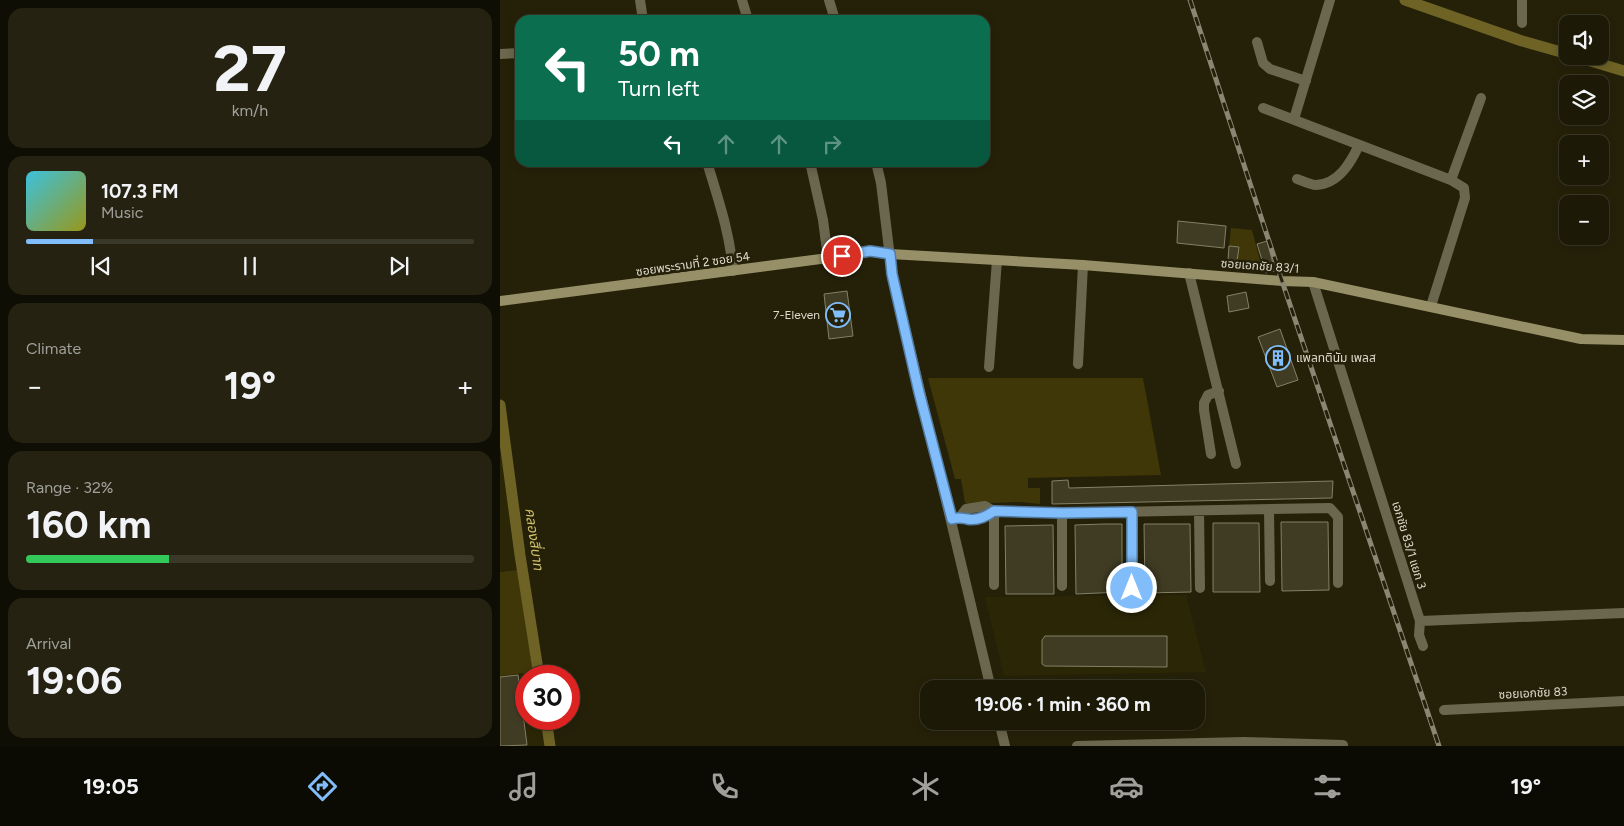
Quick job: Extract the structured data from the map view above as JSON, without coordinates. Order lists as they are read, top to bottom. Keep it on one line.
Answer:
{"streets":{"street":["ซอยพระรามที่ 2 ซอย 54","ซอยเอกชัย 83/1","เอกชัย 83/1 แยก 3","ซอยเอกชัย 83"]},"crossings":[["ซอยพระรามที่ 2 ซอย 54","ซอยเอกชัย 83/1"],["ซอยเอกชัย 83/1","เอกชัย 83/1 แยก 3"]],"water":["คลองสี่บาท"],"places":{"supermarket":["7-Eleven"],"building":["แพลทตินัม เพลส"]},"page":{"tile":[["27","km/h"],"Climate",["Range · 32%","160 km"],["Arrival","19:06"]],"map_buttons":["+","−"],"turn":["50 m","Turn left"],"song":["107.3 FM","Music"],"heat":["−","19°","+"],"limit":"30","trip":"19:06 · 1 min · 360 m","tabs":["19:05","19°"]}}
